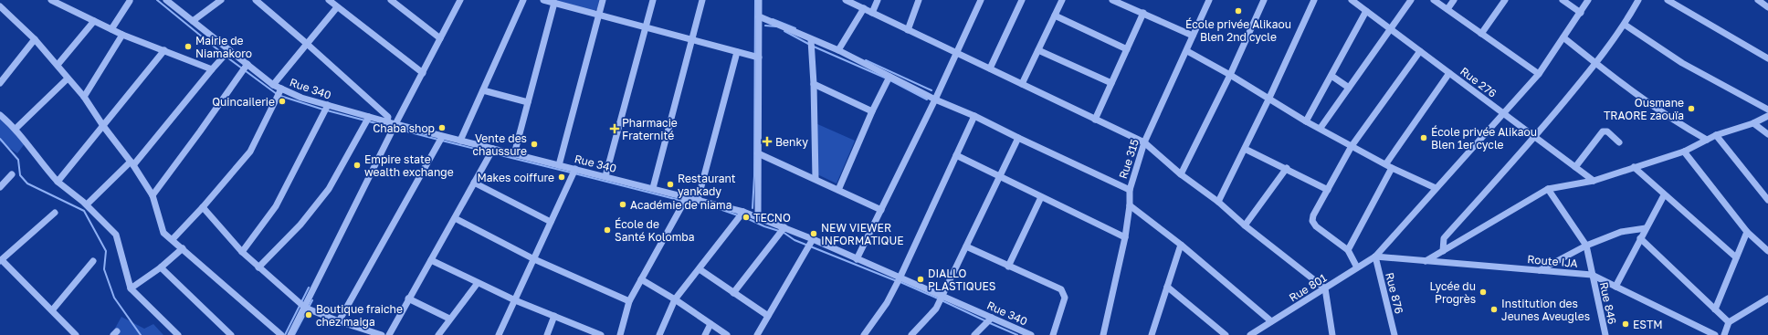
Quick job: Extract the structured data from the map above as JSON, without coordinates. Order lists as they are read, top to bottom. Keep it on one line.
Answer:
{"streets":{"street":["Rue 276","Rue 340","Rue 315","Route IJA","Rue 801","Rue 876","Rue 846"]},"crossings":[["Rue 276","Rue 801"],["Route IJA","Rue 801"],["Route IJA","Rue 876"],["Route IJA","Rue 846"],["Rue 801","Rue 876"]],"places":{"other":["École privée Alikaou Blen 2nd cycle","Mairie de Niamakoro","Quincailerie","Ousmane TRAORE zaouïa","Chaba shop","École privée Alikaou Blen 1er cycle","Vente des chaussure","Empire state wealth exchange","Makes coiffure","Restaurant yankady","Académie de niama","TECNO","École de Santé Kolomba","NEW VIEWER INFORMATIQUE","DIALLO PLASTIQUES","Lycée du Progrès","Institution des Jeunes Aveugles","Boutique fraiche chez maiga","ESTM"],"health":["Pharmacie Fraternité","Benky"]}}
